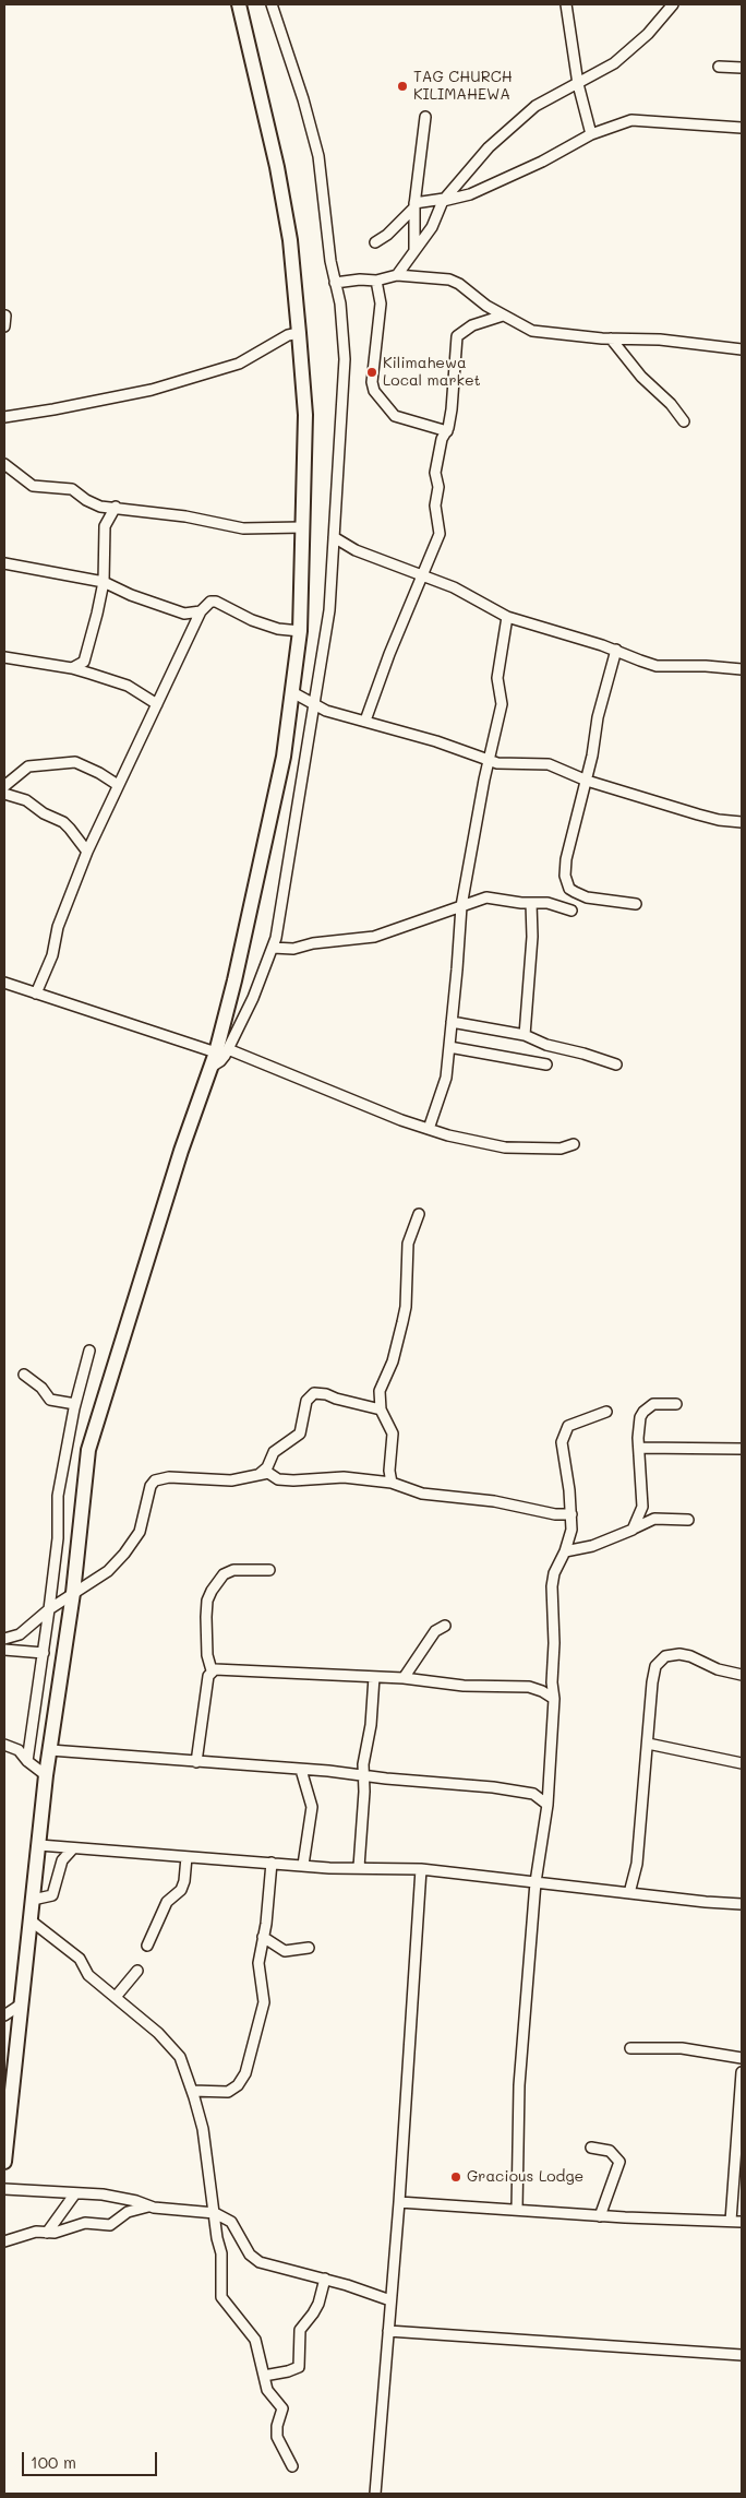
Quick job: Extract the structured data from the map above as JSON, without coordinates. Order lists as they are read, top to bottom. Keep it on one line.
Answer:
{"places":["TAG CHURCH KILIMAHEWA","Kilimahewa Local market","Gracious Lodge"],"scale_bar":"100 m"}
